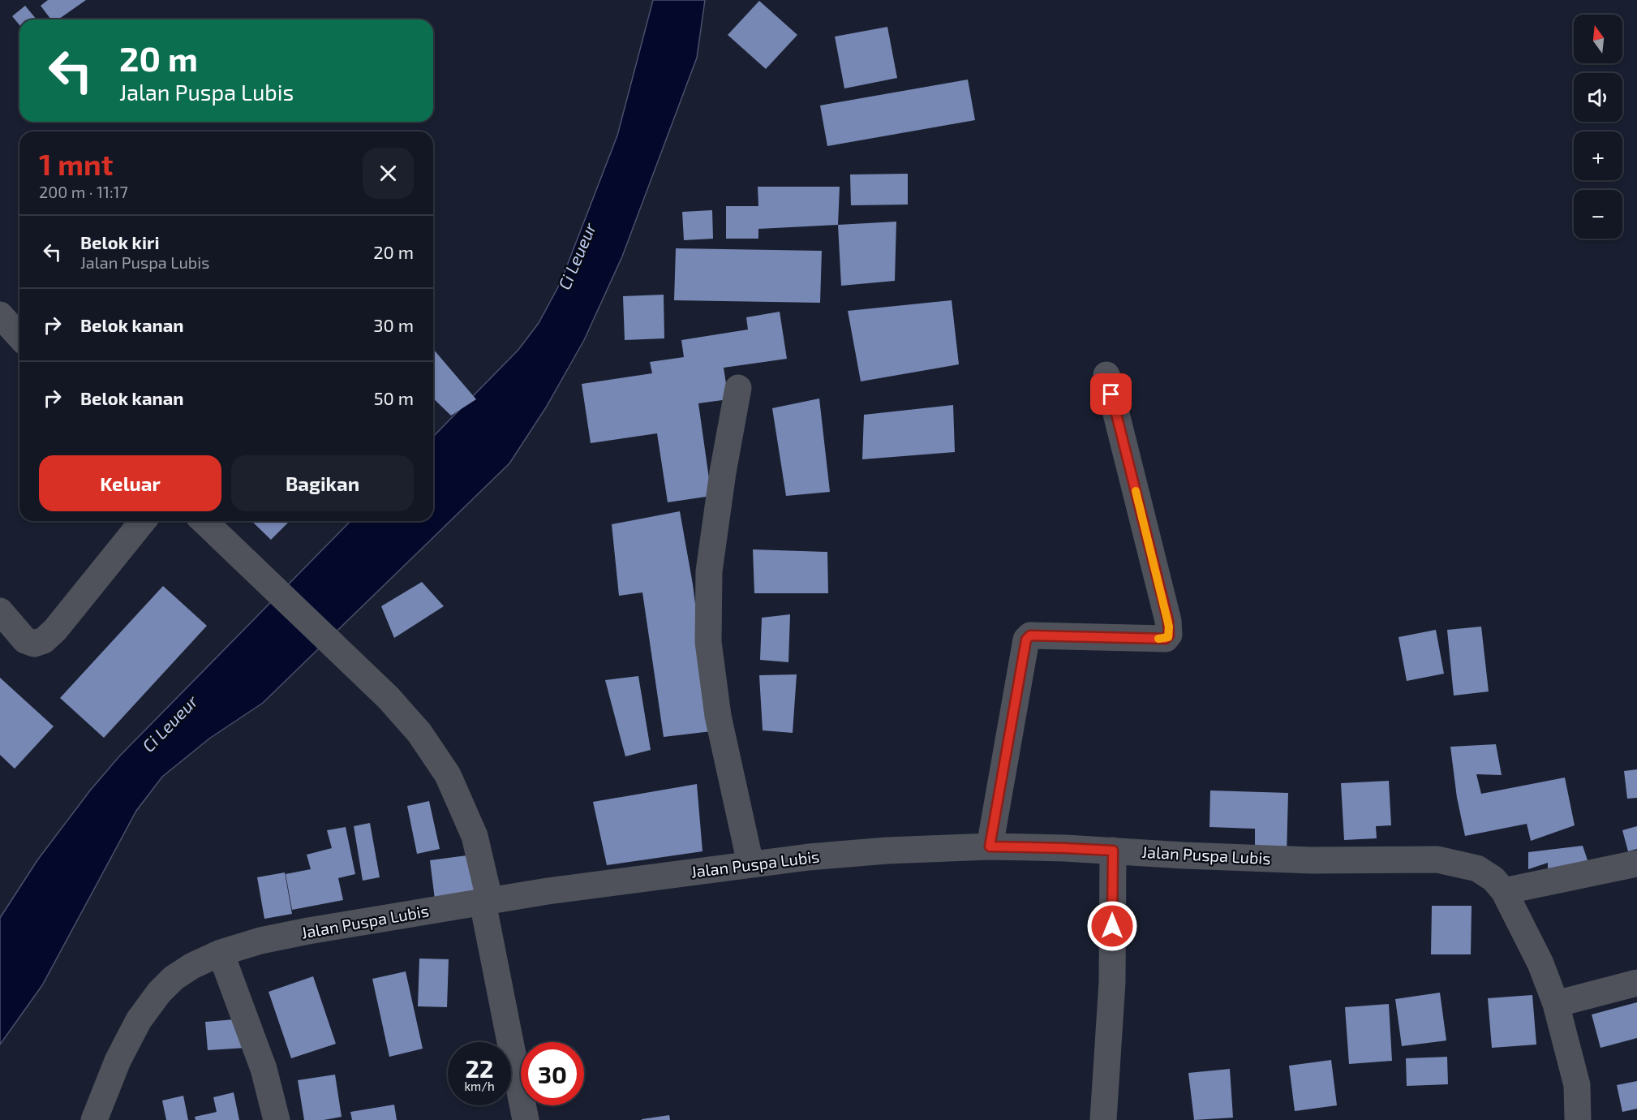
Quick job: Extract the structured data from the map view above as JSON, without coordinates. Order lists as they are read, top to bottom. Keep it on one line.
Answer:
{"streets":{"street":["Jalan Puspa Lubis"]},"water":["Ci Leueur"],"north":"top","page":{"map_buttons":["+","−"],"turn":["20 m","Jalan Puspa Lubis"],"heading":["1 mnt","200 m · 11:17"],"list":[{"name":"Belok kiri","note":"Jalan Puspa Lubis","value":"20 m"},{"name":"Belok kanan","value":"30 m"},{"name":"Belok kanan","value":"50 m"}],"buttons":["Keluar","Bagikan"],"speed":"22 km/h","limit":"30"}}
